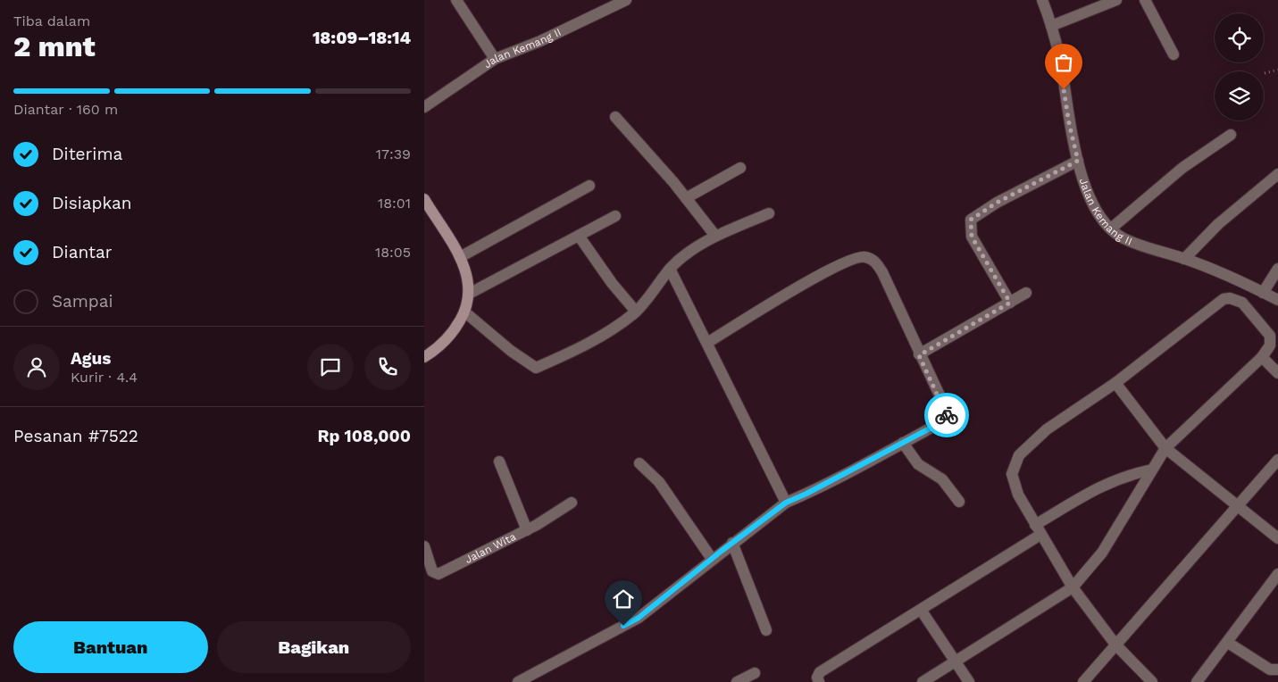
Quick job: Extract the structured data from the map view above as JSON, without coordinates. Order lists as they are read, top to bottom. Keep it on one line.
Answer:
{"streets":{"street":["Jalan Kemang II","Jalan Wita"]},"page":{"heading":["2 mnt","Tiba dalam","18:09–18:14"],"panel":["Agus","Kurir · 4.4","Pesanan #7522","Rp 108,000"],"bar":"Diantar · 160 m","list":[["Diterima","17:39"],["Disiapkan","18:01"],["Diantar","18:05"],"Sampai"],"buttons":["Bantuan","Bagikan"]}}
